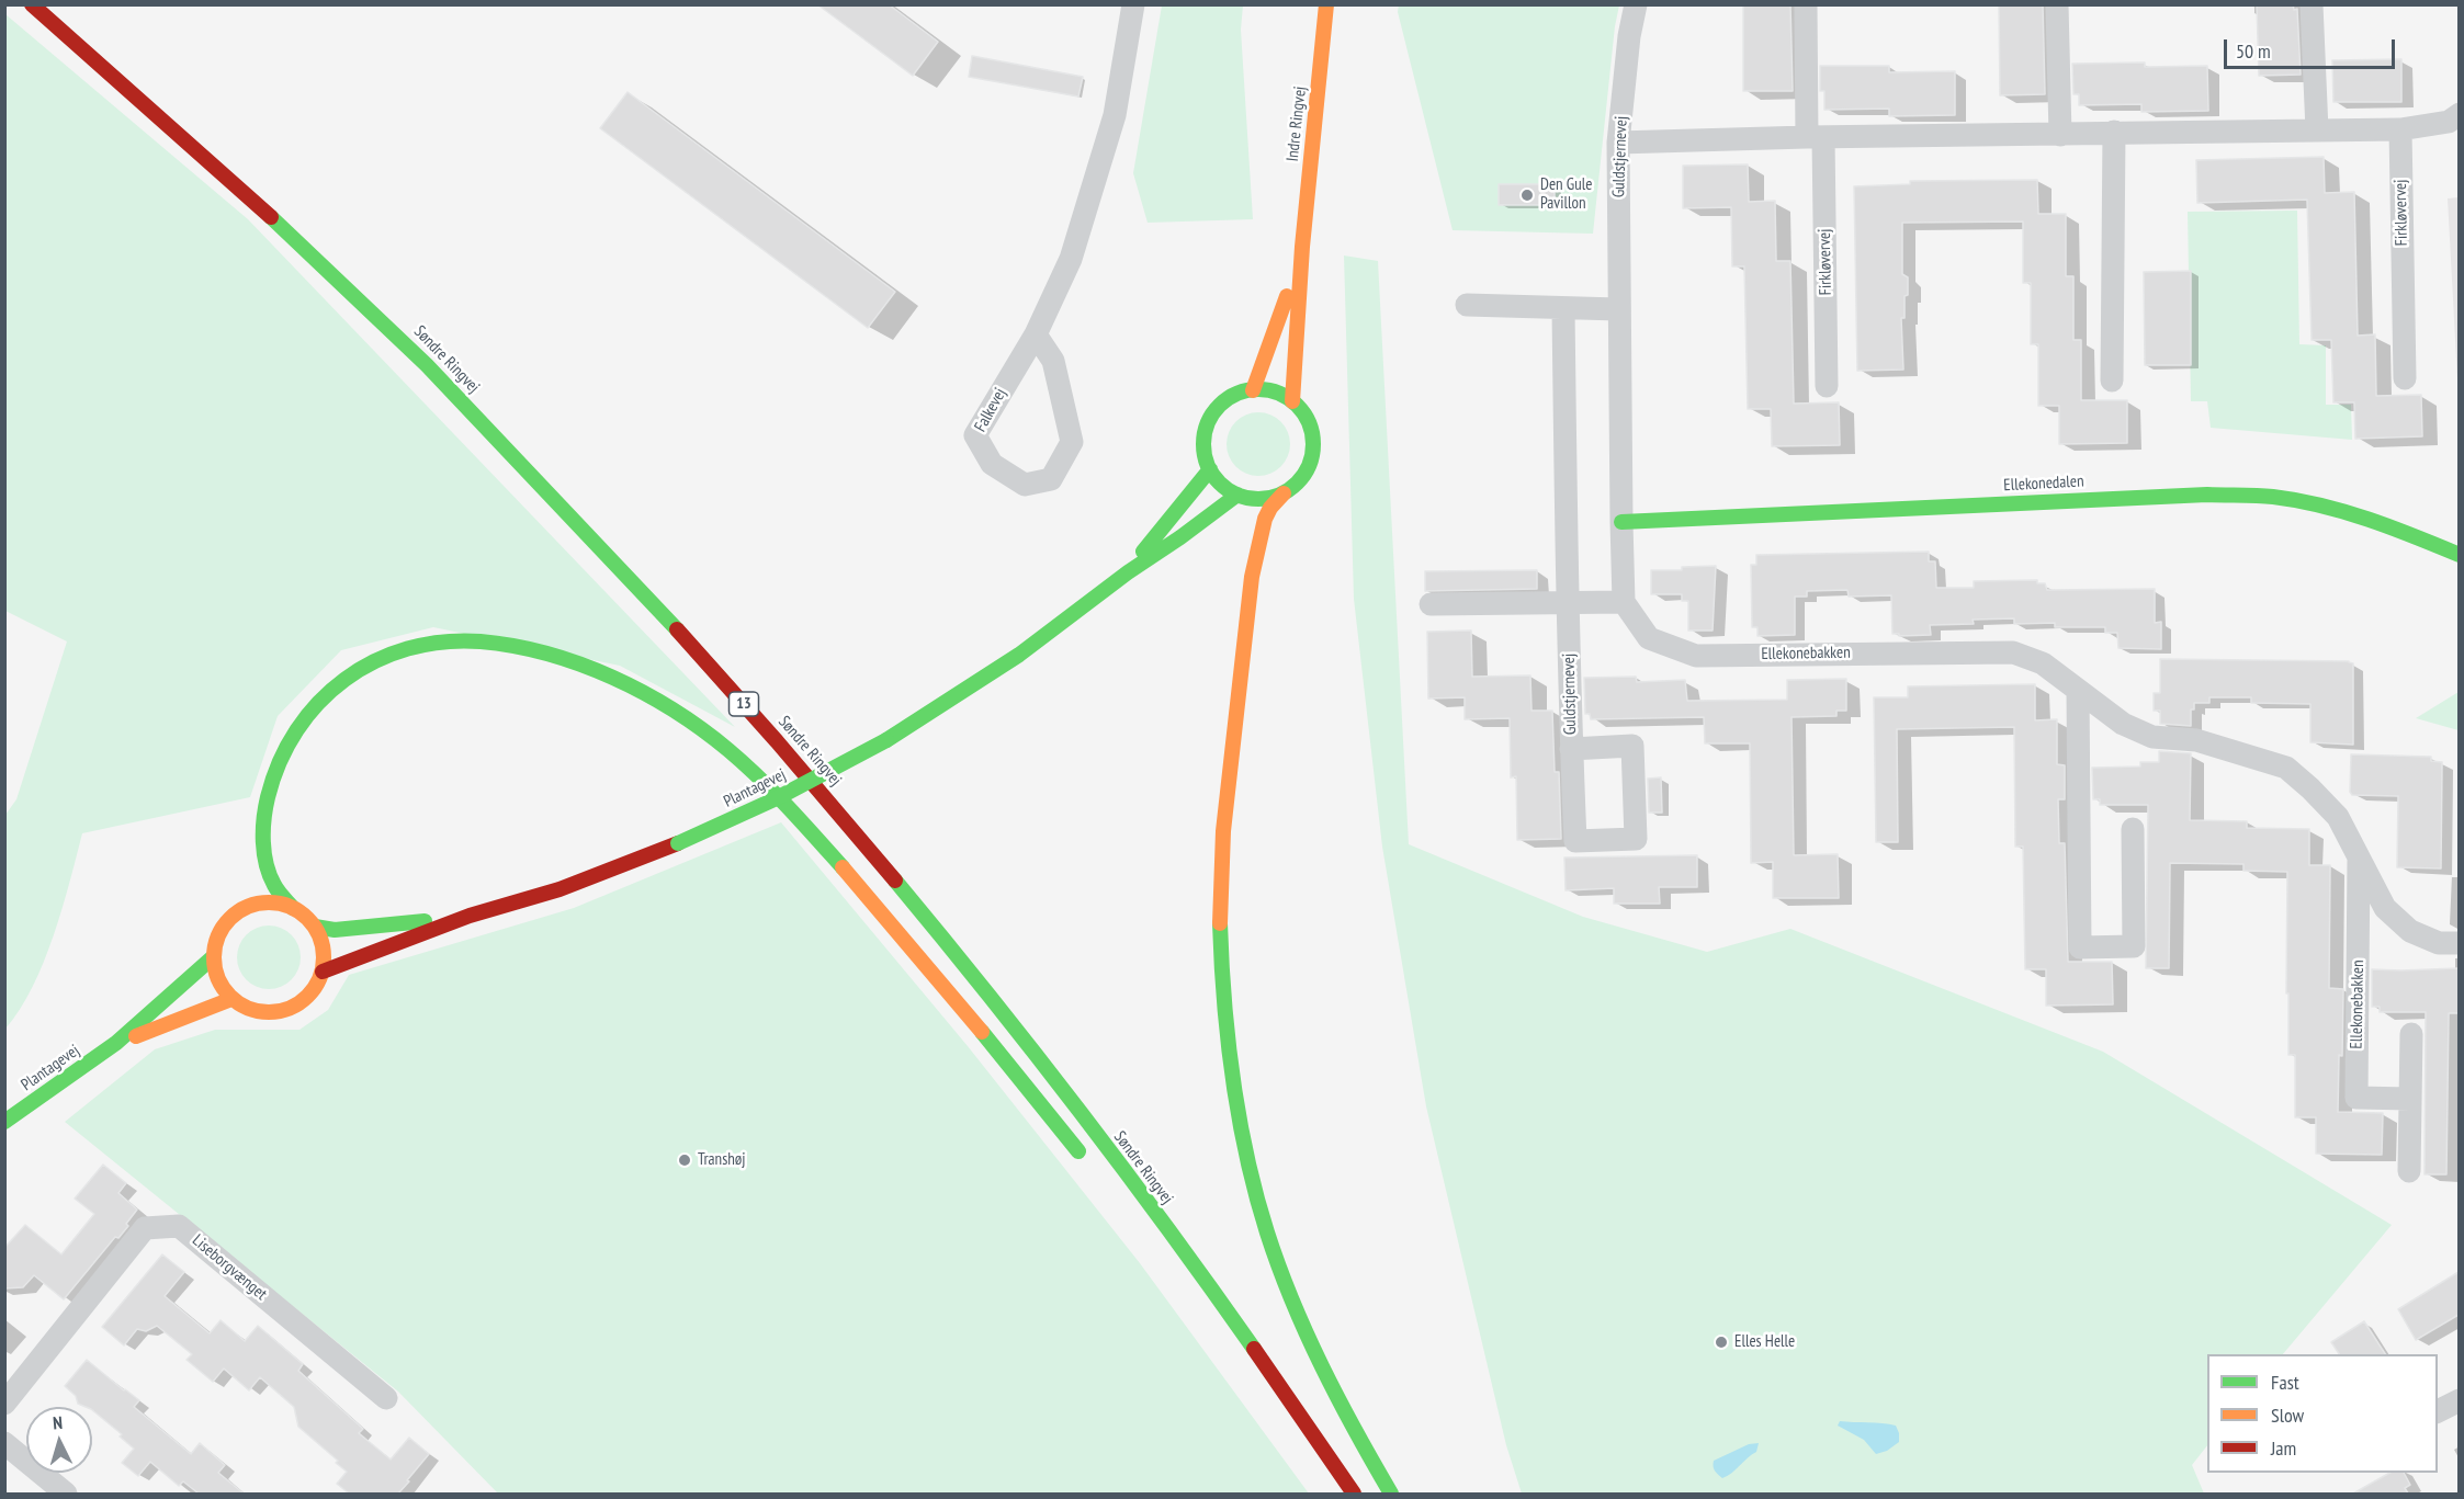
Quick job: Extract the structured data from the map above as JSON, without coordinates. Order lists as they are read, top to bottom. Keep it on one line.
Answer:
{"streets":{"main road":["Indre Ringvej","Søndre Ringvej","Ellekonedalen","13","Plantagevej"],"street":["Guldstjernevej","Firkløvervej","Falkevej","Ellekonebakken","Liseborgvænget"]},"crossings":[["Indre Ringvej","Plantagevej"],["Guldstjernevej","Ellekonedalen"]],"places":["Den Gule Pavillon","Transhøj","Elles Helle"],"legend":["Fast","Slow","Jam"],"scale_bar":"50 m","north":"top"}
